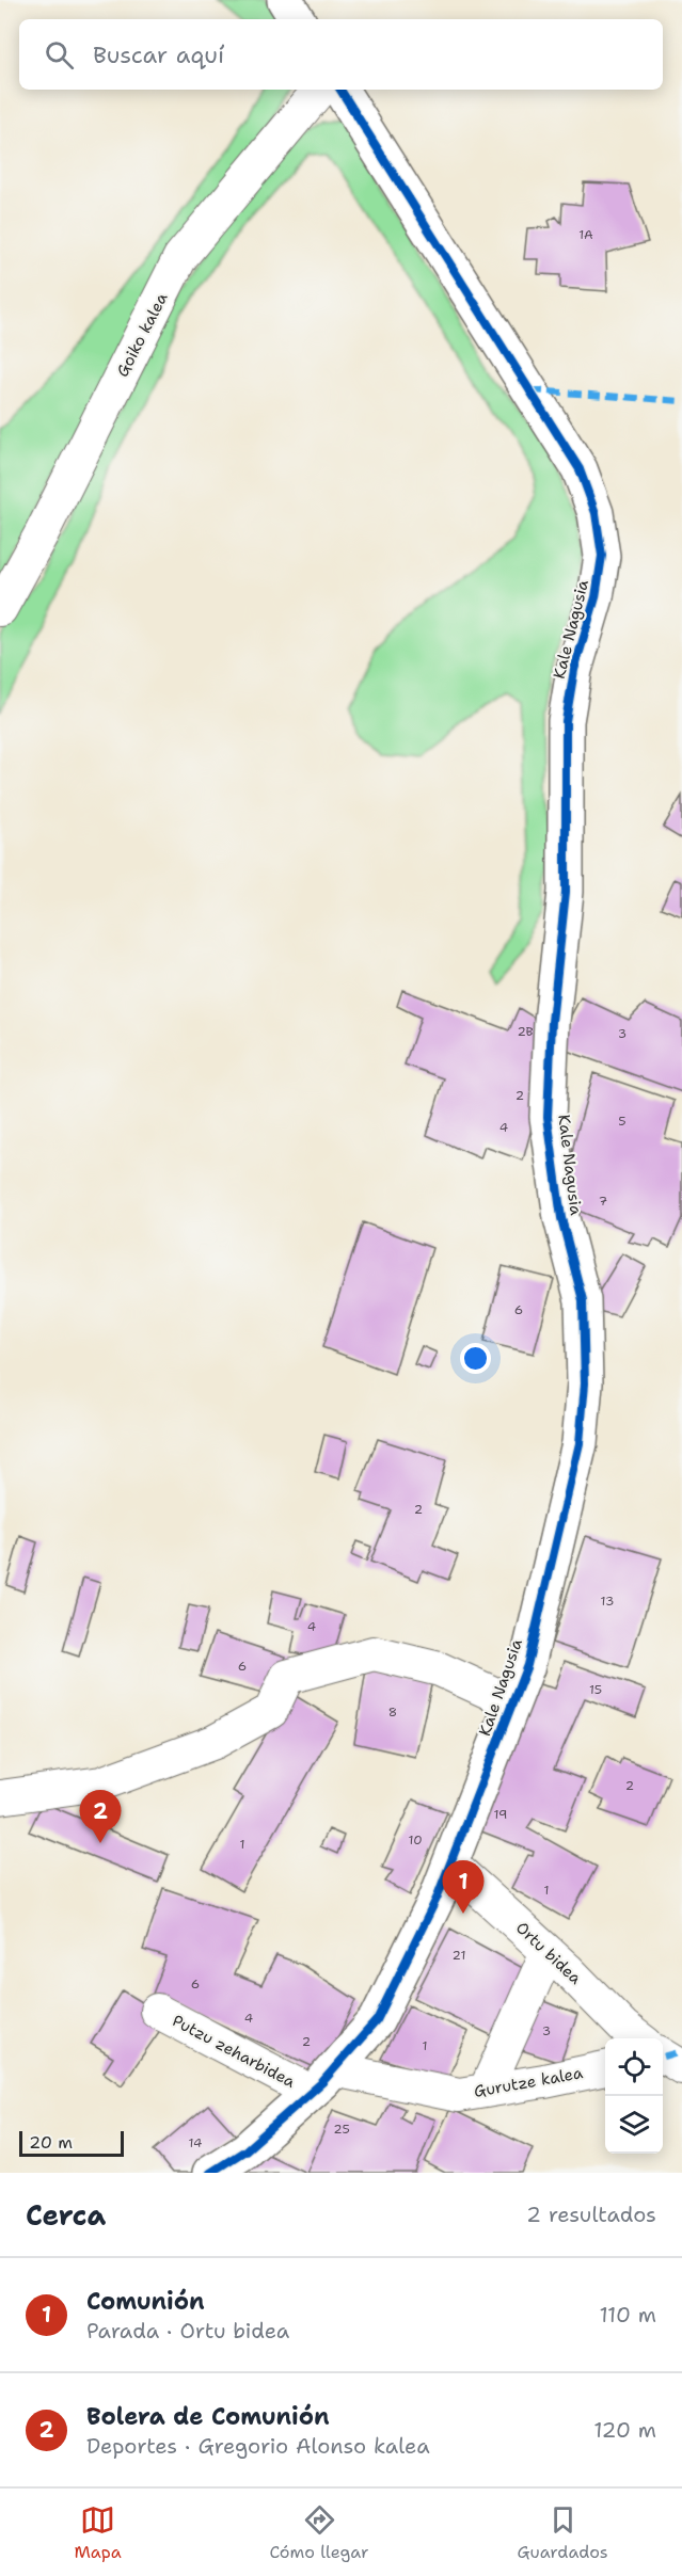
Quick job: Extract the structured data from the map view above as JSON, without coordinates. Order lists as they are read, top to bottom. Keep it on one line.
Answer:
{"streets":{"street":["Goiko kalea","Kale Nagusia","Ortu bidea","Putzu zeharbidea","Gurutze kalea"]},"crossings":[["Kale Nagusia","Ortu bidea"],["Kale Nagusia","Putzu zeharbidea"],["Kale Nagusia","Gurutze kalea"],["Putzu zeharbidea","Gurutze kalea"]],"house_numbers":["1A","2B","3","2","5","4","7","6","2","13","4","6","15","8","2","19","10","1","1","21","6","4","3","2","1","25","14"],"scale_bar":"20 m","page":{"search":"Buscar aquí","pins":["2","1"],"scale":"20 m","heading":["Cerca","2 resultados"],"list":[{"mark":"1","name":"Comunión","note":"Parada · Ortu bidea","value":"110 m"},{"mark":"2","name":"Bolera de Comunión","note":"Deportes · Gregorio Alonso kalea","value":"120 m"}],"nav":["Mapa","Cómo llegar","Guardados"]}}
